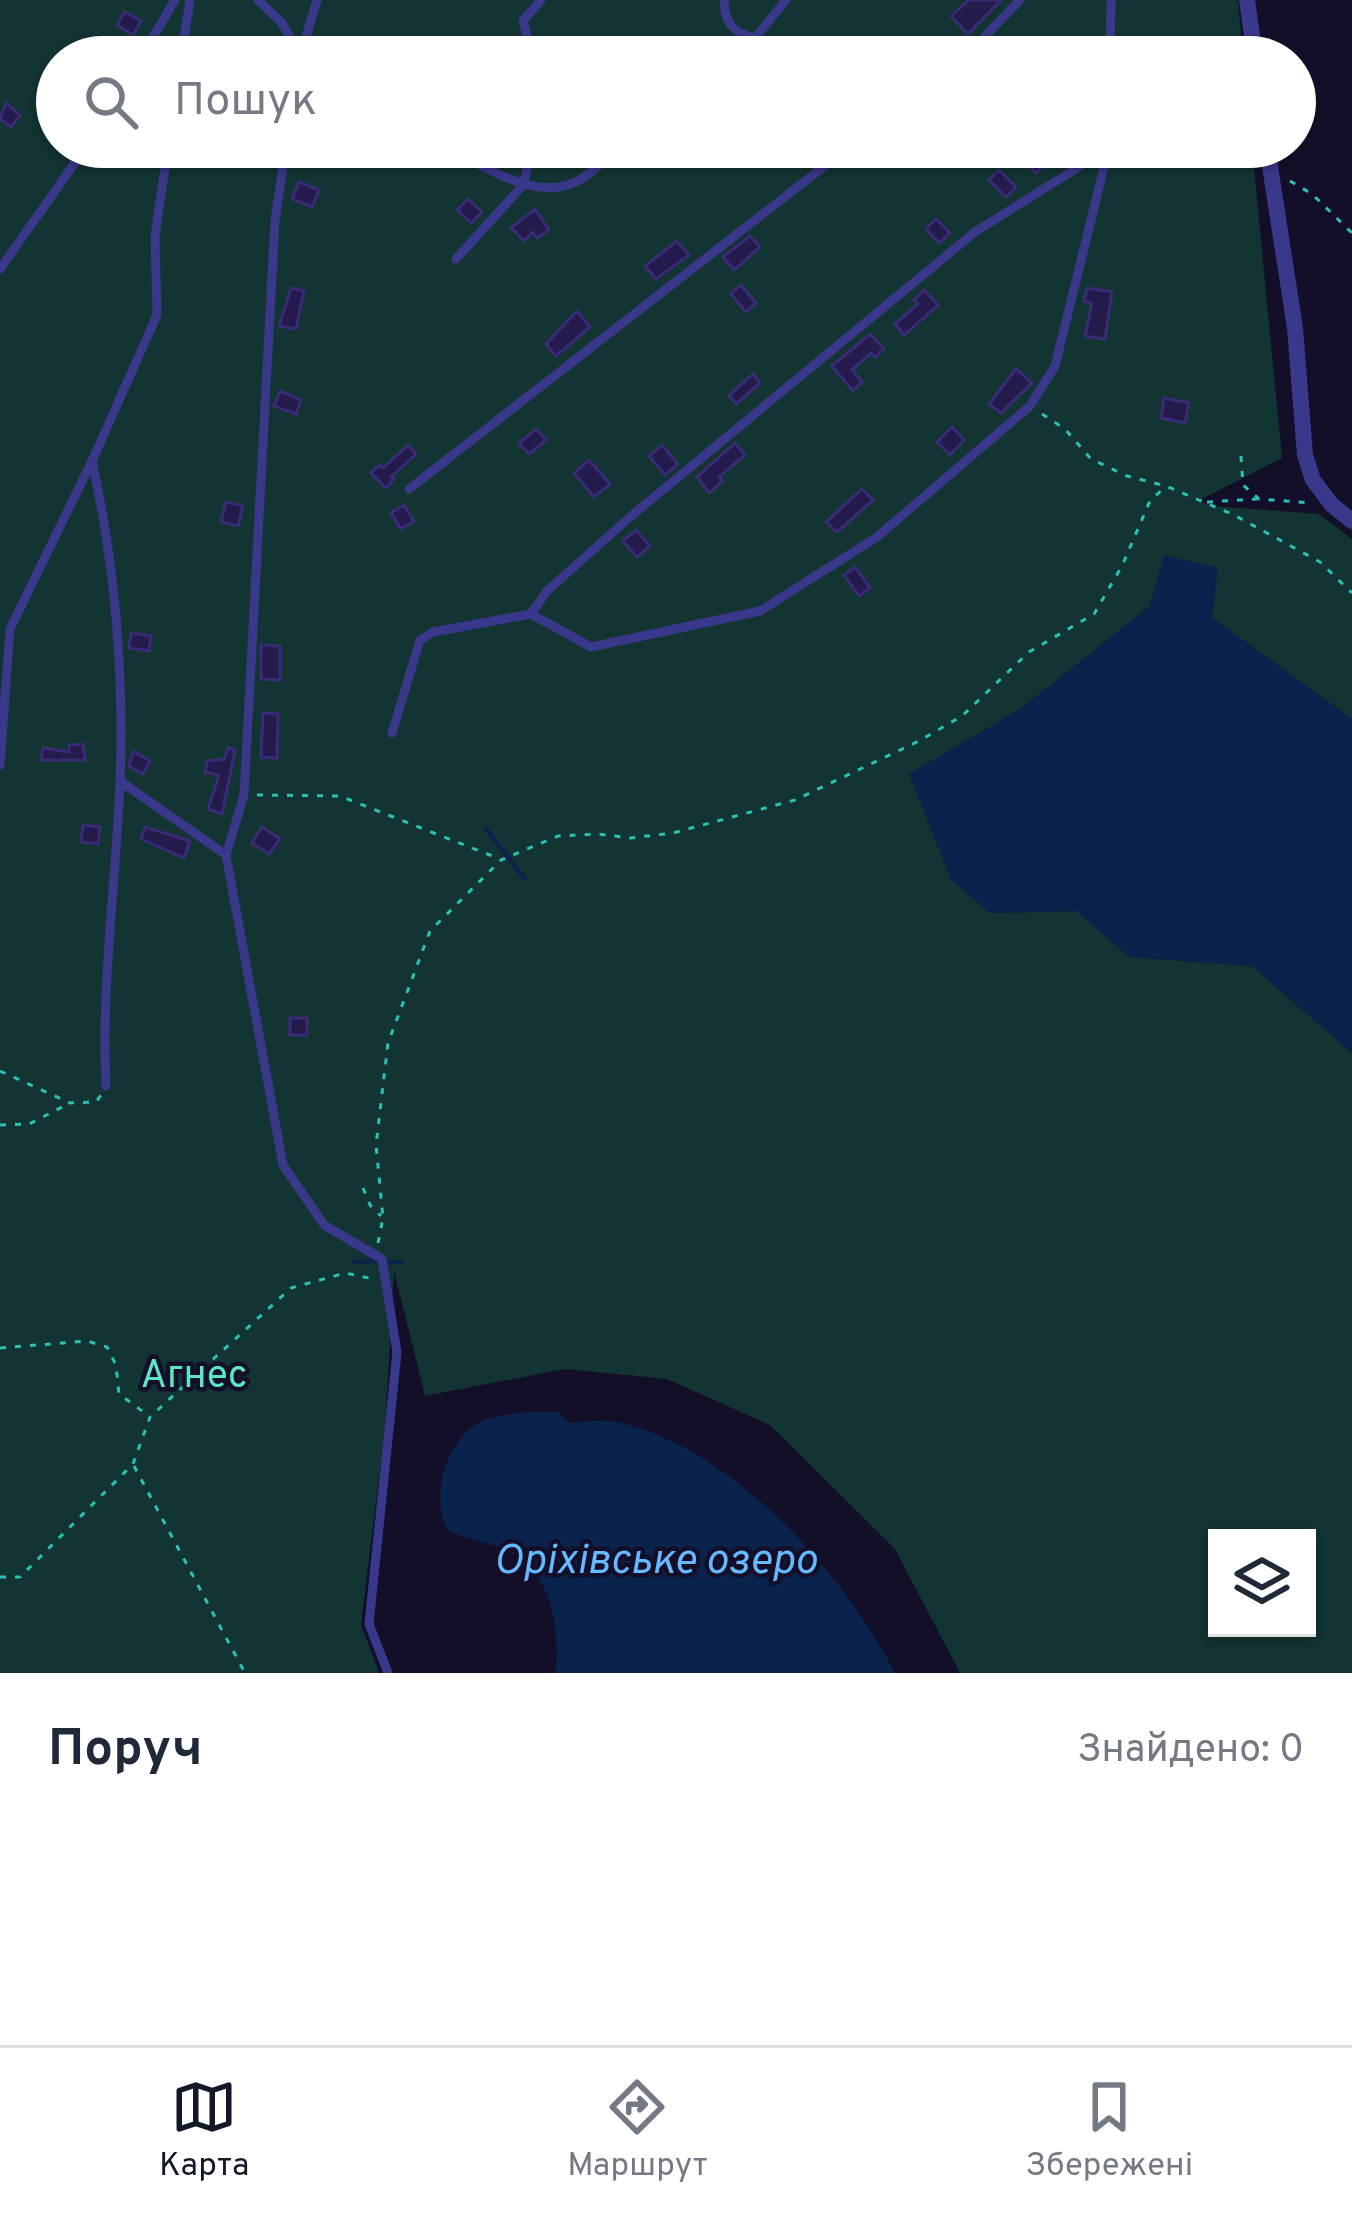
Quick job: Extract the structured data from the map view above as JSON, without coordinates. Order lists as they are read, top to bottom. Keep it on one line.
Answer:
{"water":["Оріхівське озеро"],"parks":["Агнес"],"page":{"search":"Пошук","heading":["Поруч","Знайдено: 0"],"nav":["Карта","Маршрут","Збережені"]}}
